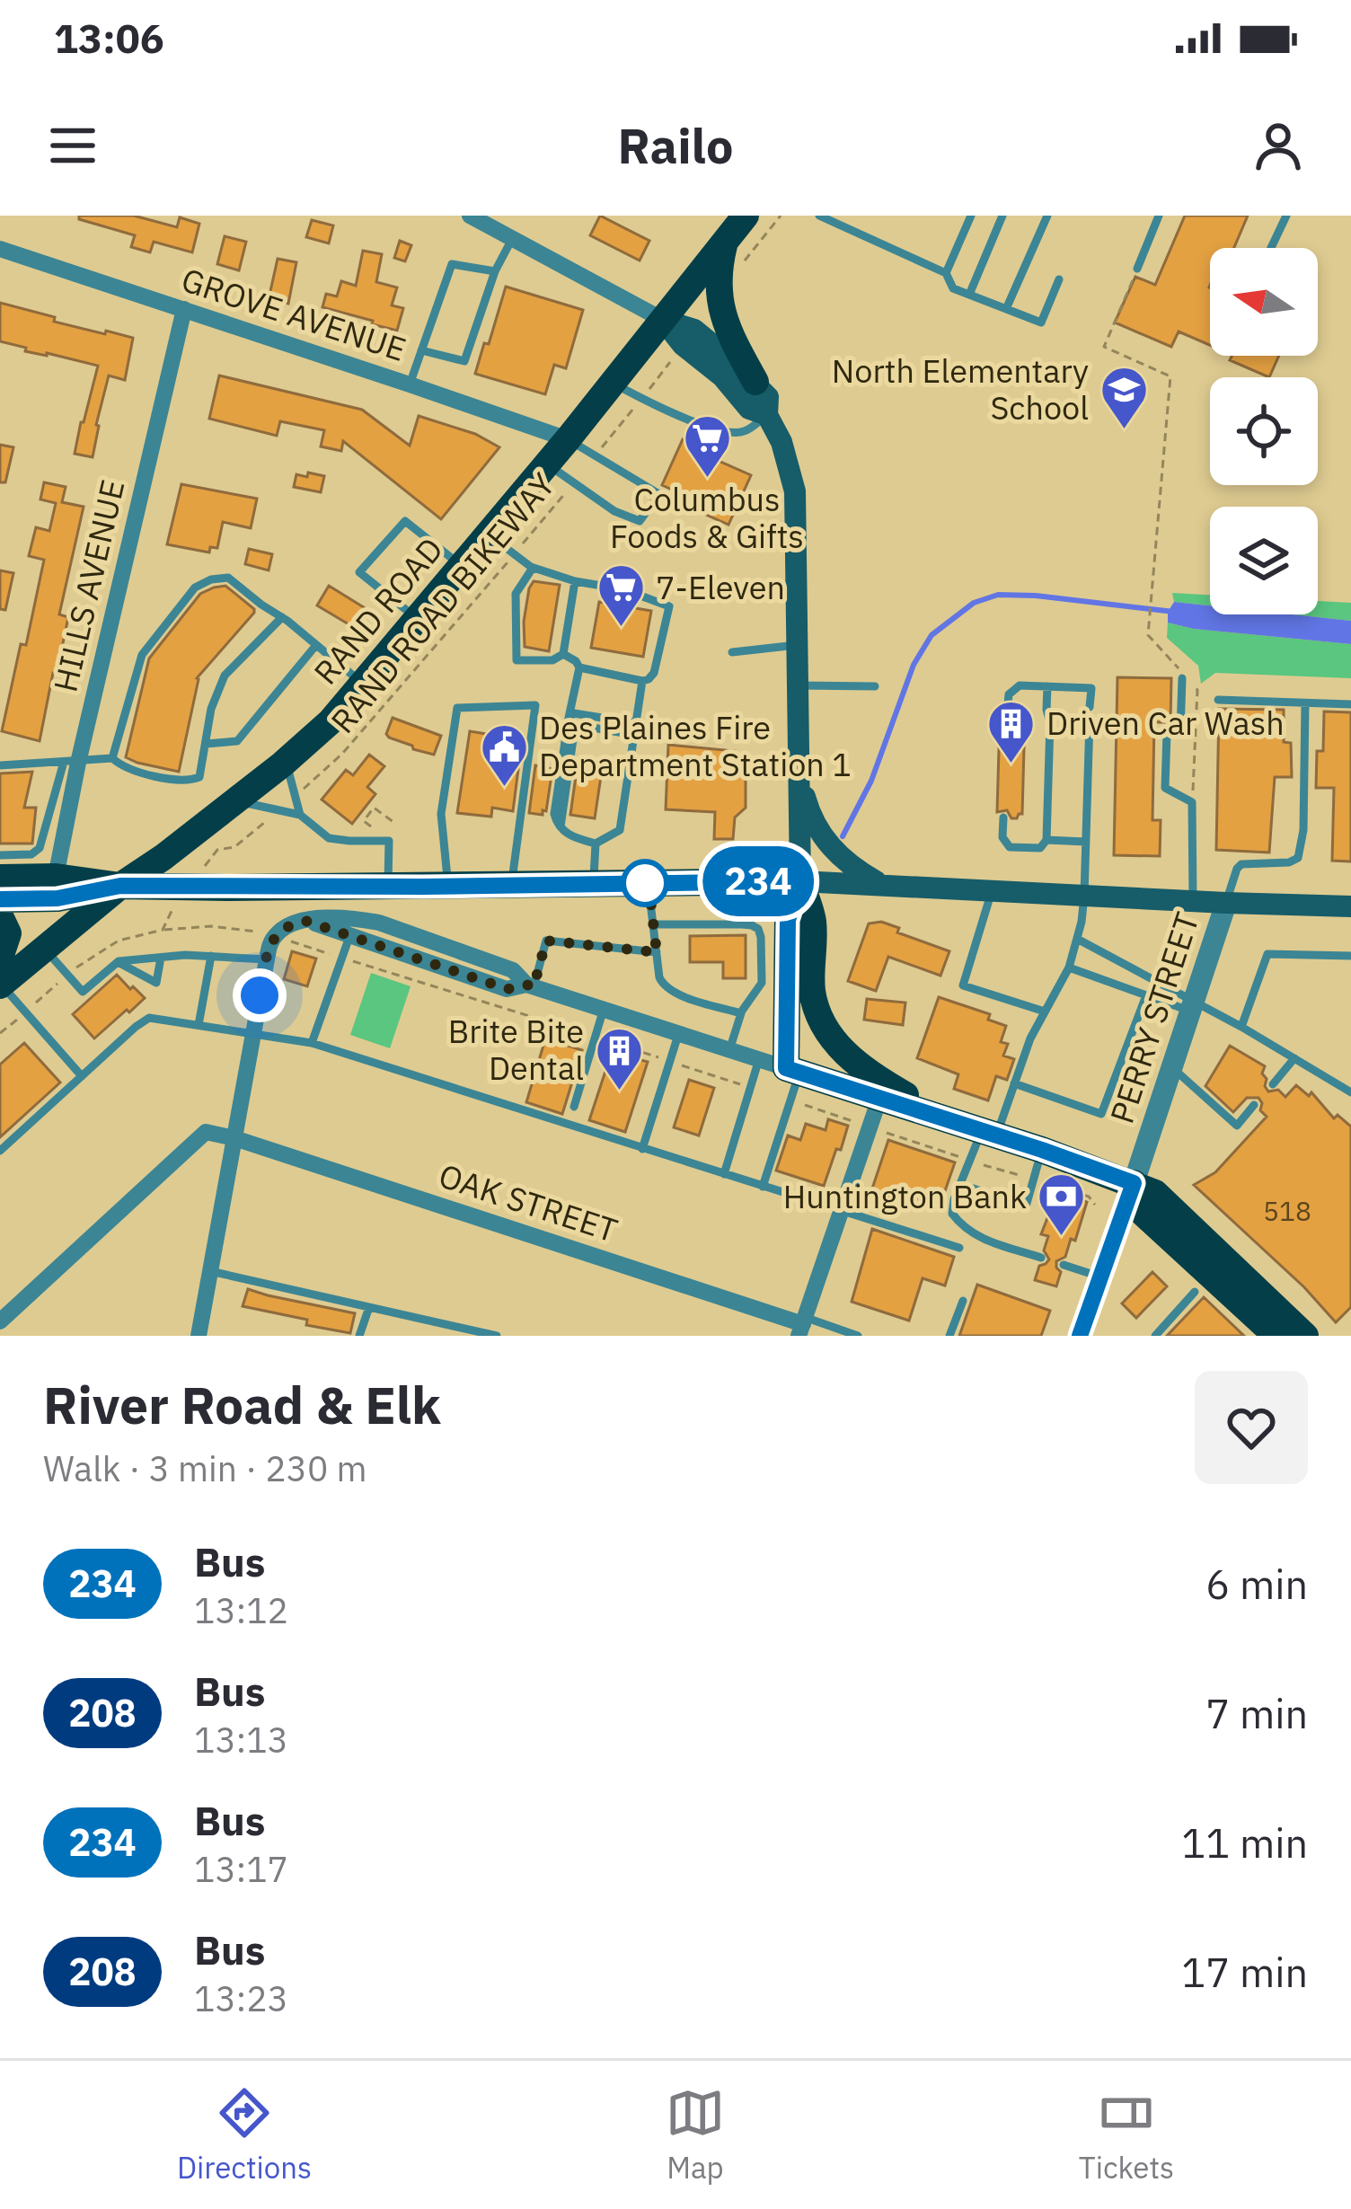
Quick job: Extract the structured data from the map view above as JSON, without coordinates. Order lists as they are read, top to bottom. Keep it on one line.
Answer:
{"streets":{"main road":["RAND ROAD"],"street":["GROVE AVENUE","HILLS AVENUE","PERRY STREET","OAK STREET"],"path":["RAND ROAD BIKEWAY"]},"crossings":[["GROVE AVENUE","HILLS AVENUE"],["GROVE AVENUE","RAND ROAD"]],"places":{"school or university":["North Elementary School"],"supermarket":["Columbus Foods & Gifts","7-Eleven"],"building":["Driven Car Wash","Brite Bite Dental"],"public building":["Des Plaines Fire Department Station 1"],"bank":["Huntington Bank"]},"lines":["bus line 234"],"house_numbers":["518"],"north":"left","page":{"status":"13:06","header":"Railo","on_map":"234","heading":["River Road & Elk","Walk · 3 min · 230 m"],"list":[{"mark":"234","name":"Bus","note":"13:12","value":"6 min"},{"mark":"208","name":"Bus","note":"13:13","value":"7 min"},{"mark":"234","name":"Bus","note":"13:17","value":"11 min"},{"mark":"208","name":"Bus","note":"13:23","value":"17 min"}],"tabs":["Directions","Map","Tickets"]}}
